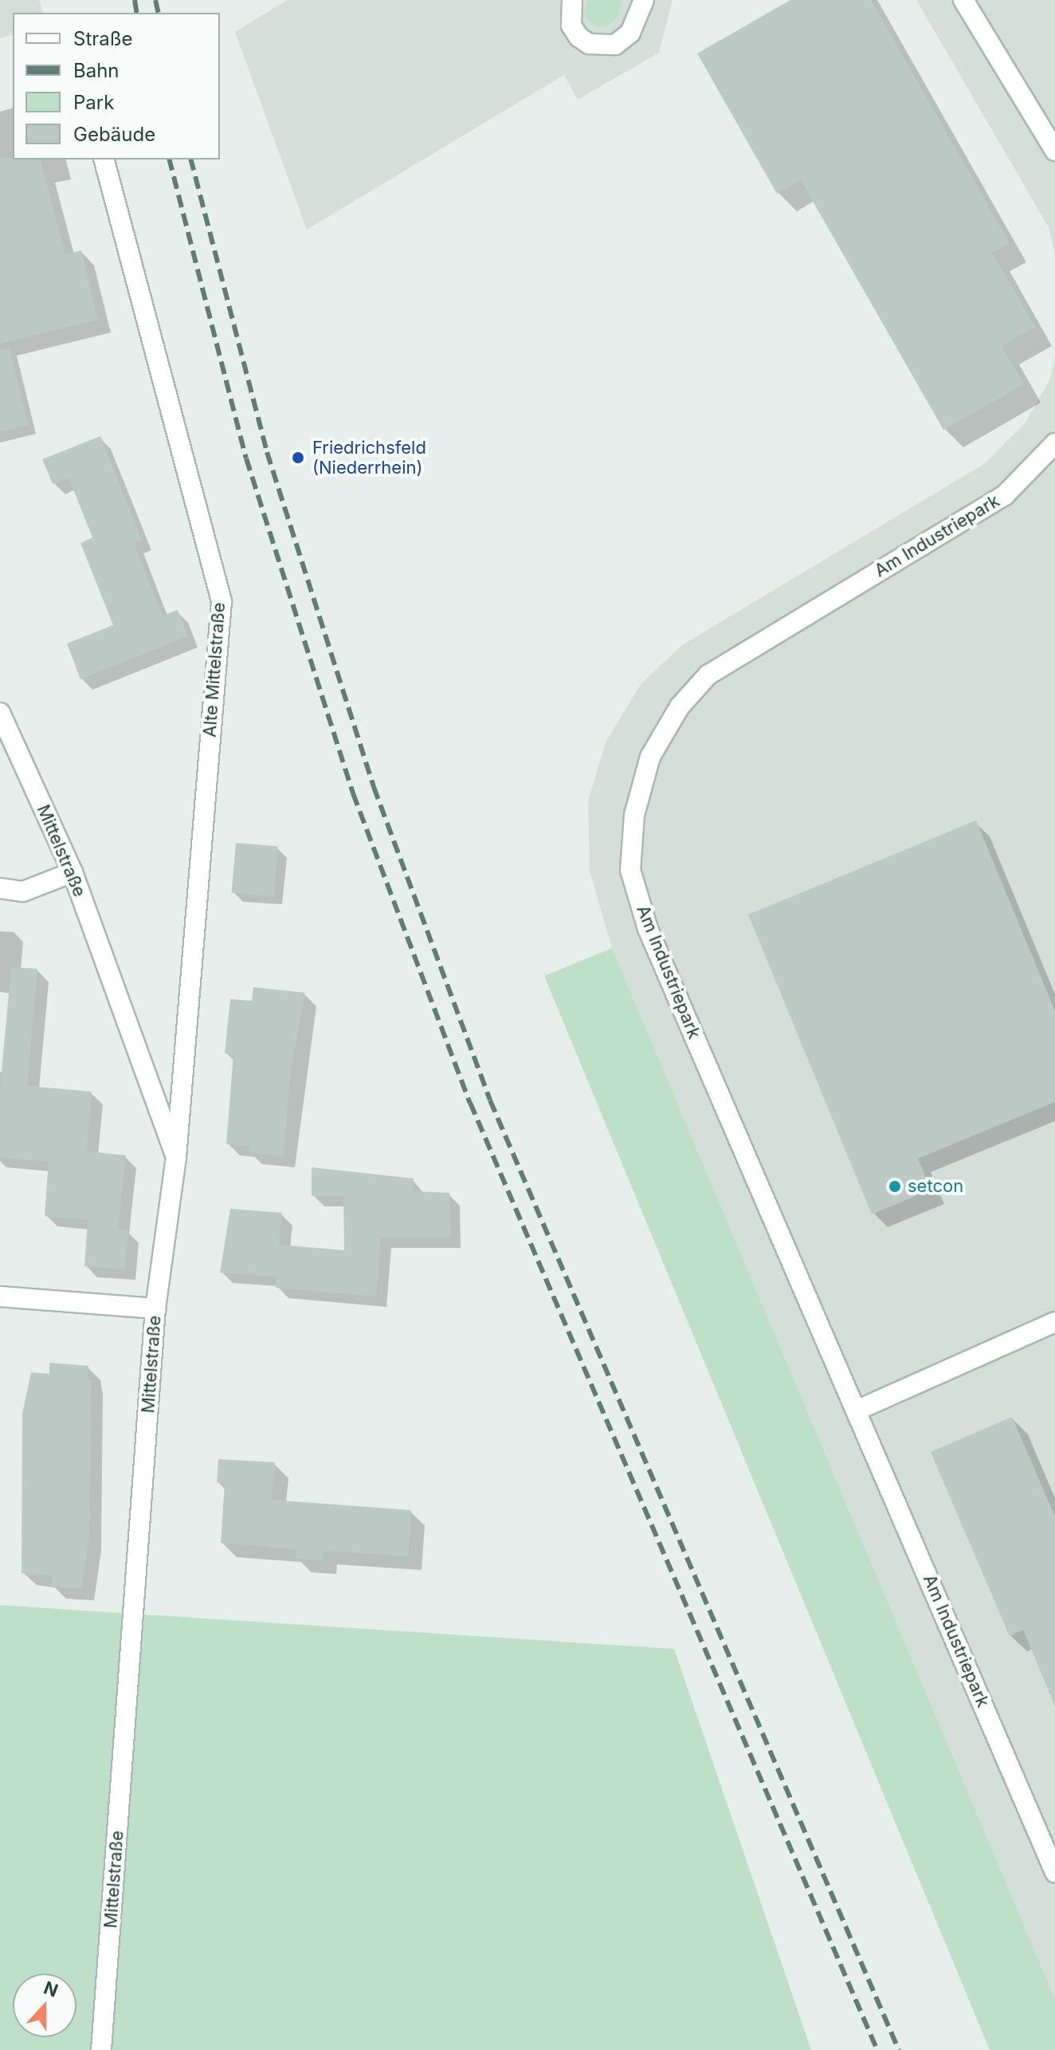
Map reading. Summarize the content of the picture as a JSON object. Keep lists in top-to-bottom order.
{
  "streets": {
    "street": ["Am Industriepark", "Alte Mittelstraße", "Mittelstraße"]
  },
  "crossings": [
    ["Alte Mittelstraße", "Mittelstraße"]
  ],
  "places": ["Friedrichsfeld (Niederrhein)", "setcon"],
  "legend": [
    "Straße",
    "Bahn",
    "Park",
    "Gebäude"
  ],
  "north": "top"
}
